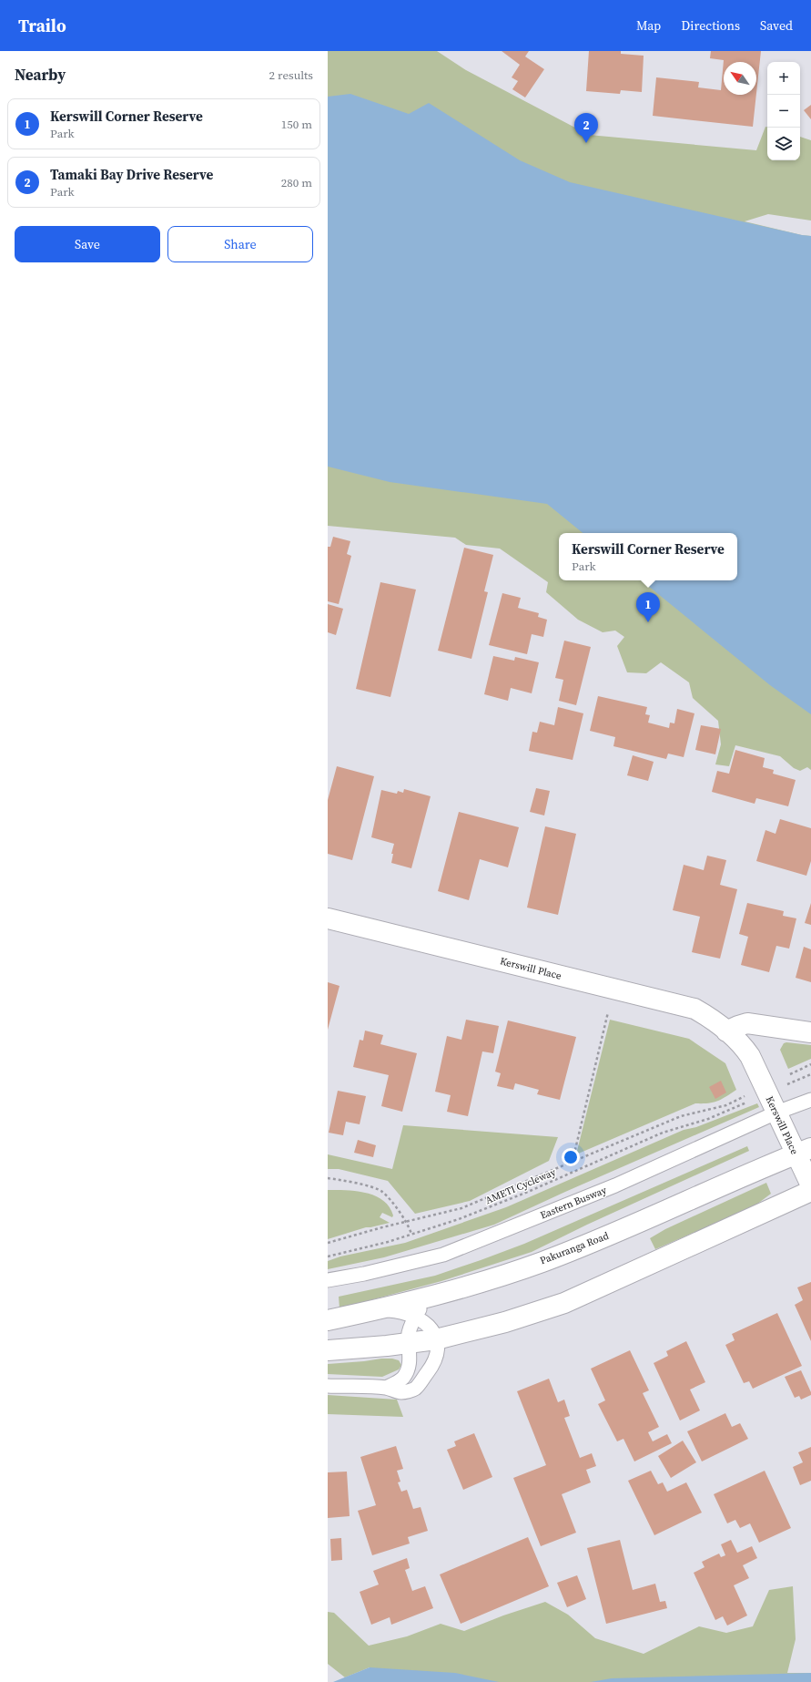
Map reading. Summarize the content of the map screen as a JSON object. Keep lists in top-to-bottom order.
{
  "streets": {
    "main road": ["Kerswill Place", "Pakuranga Road"],
    "lane": ["Eastern Busway"],
    "path": ["AMETI Cycleway"]
  },
  "crossings": [
    ["Kerswill Place", "Eastern Busway"],
    ["Kerswill Place", "Pakuranga Road"]
  ],
  "north": "top left",
  "page": {
    "header": "Trailo",
    "nav": ["Map", "Directions", "Saved"],
    "heading": ["Nearby", "2 results"],
    "map_buttons": ["+", "−"],
    "list": [
      {
        "mark": "1",
        "name": "Kerswill Corner Reserve",
        "note": "Park",
        "value": "150 m"
      },
      {
        "mark": "2",
        "name": "Tamaki Bay Drive Reserve",
        "note": "Park",
        "value": "280 m"
      }
    ],
    "pins": ["2", "1"],
    "buttons": ["Save", "Share"],
    "popup": ["Kerswill Corner Reserve", "Park"]
  }
}
